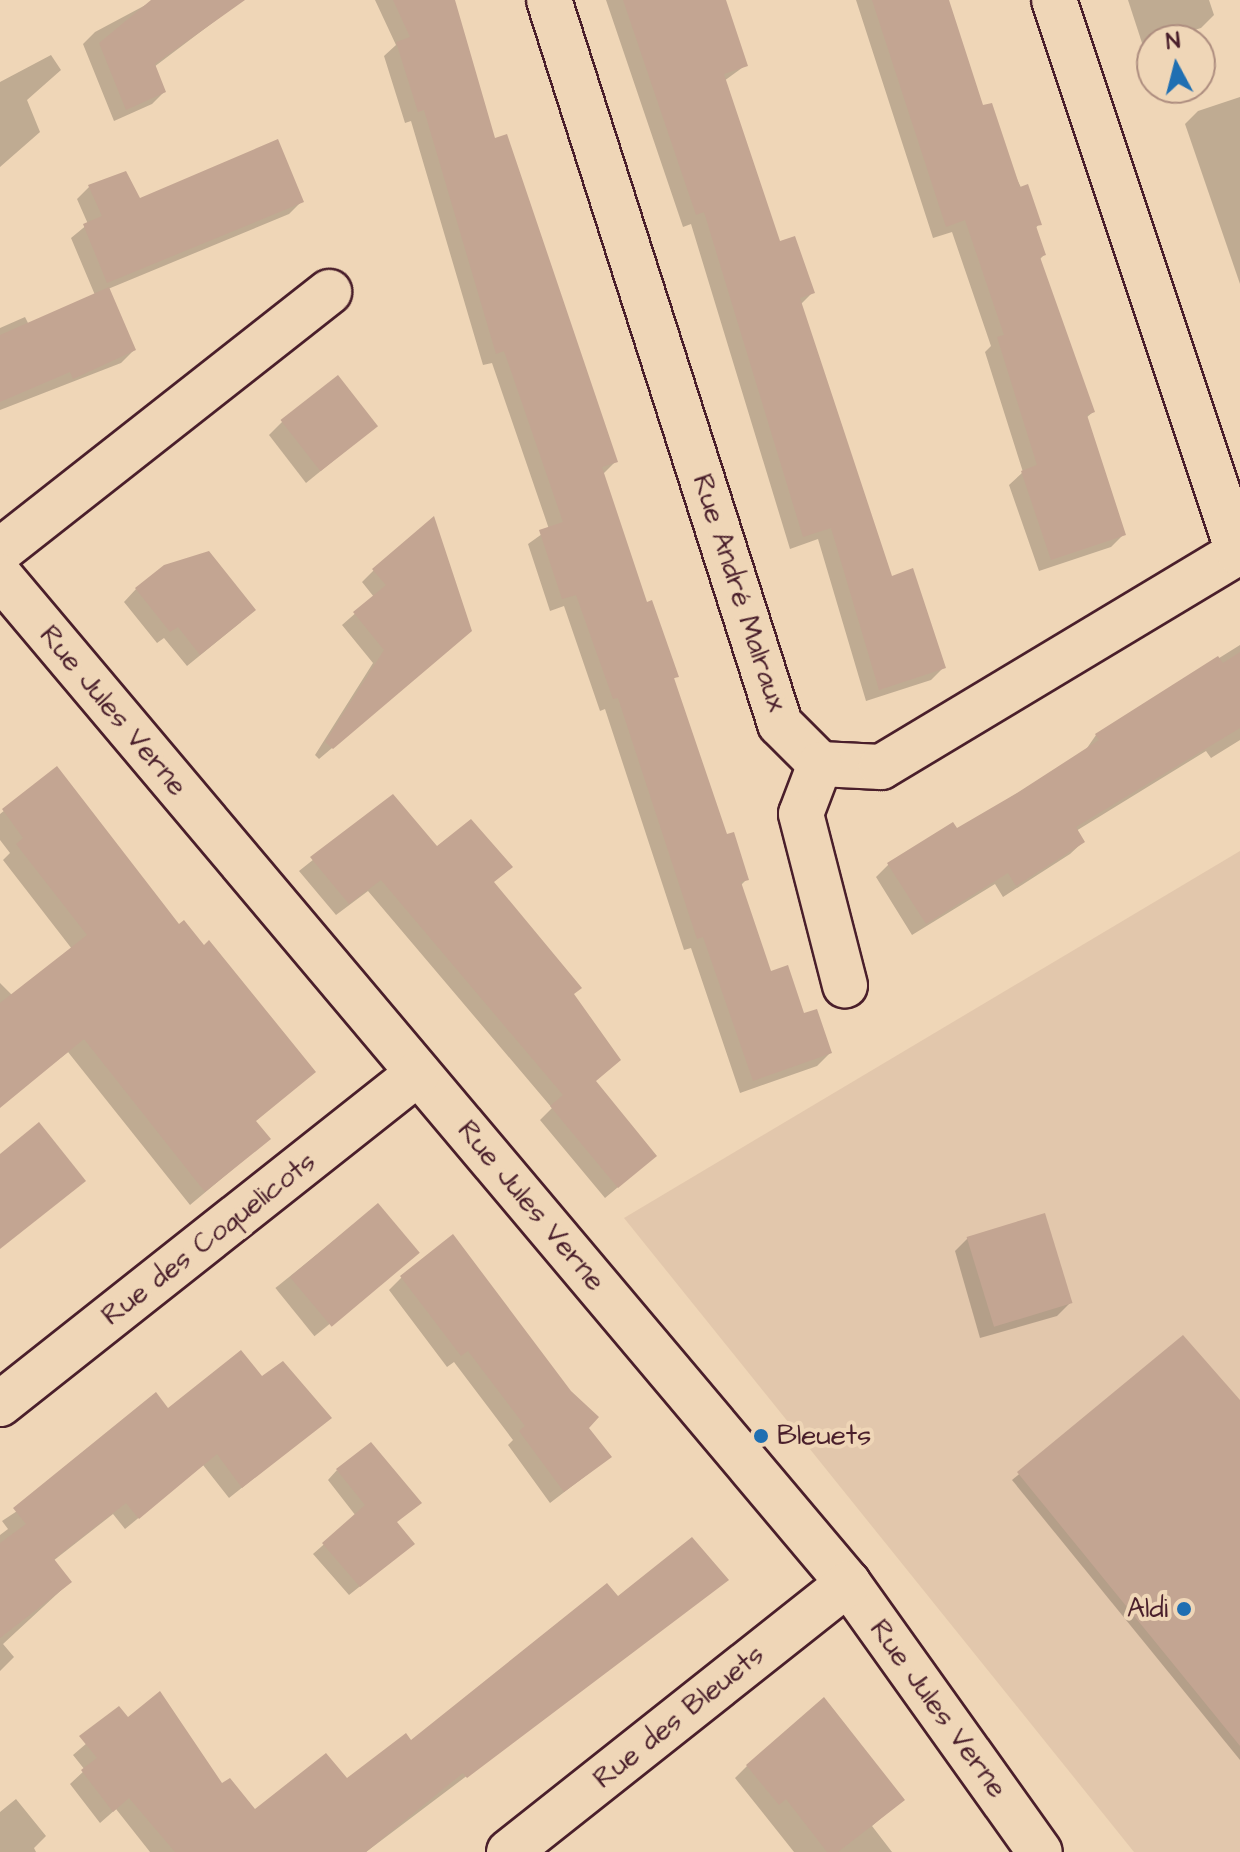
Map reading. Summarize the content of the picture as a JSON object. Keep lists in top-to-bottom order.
{
  "streets": {
    "street": [
      "Rue André Malraux",
      "Rue Jules Verne",
      "Rue des Coquelicots",
      "Rue des Bleuets"
    ]
  },
  "crossings": [
    ["Rue Jules Verne", "Rue des Coquelicots"],
    ["Rue Jules Verne", "Rue des Bleuets"]
  ],
  "places": ["Bleuets", "Aldi"],
  "north": "top"
}
